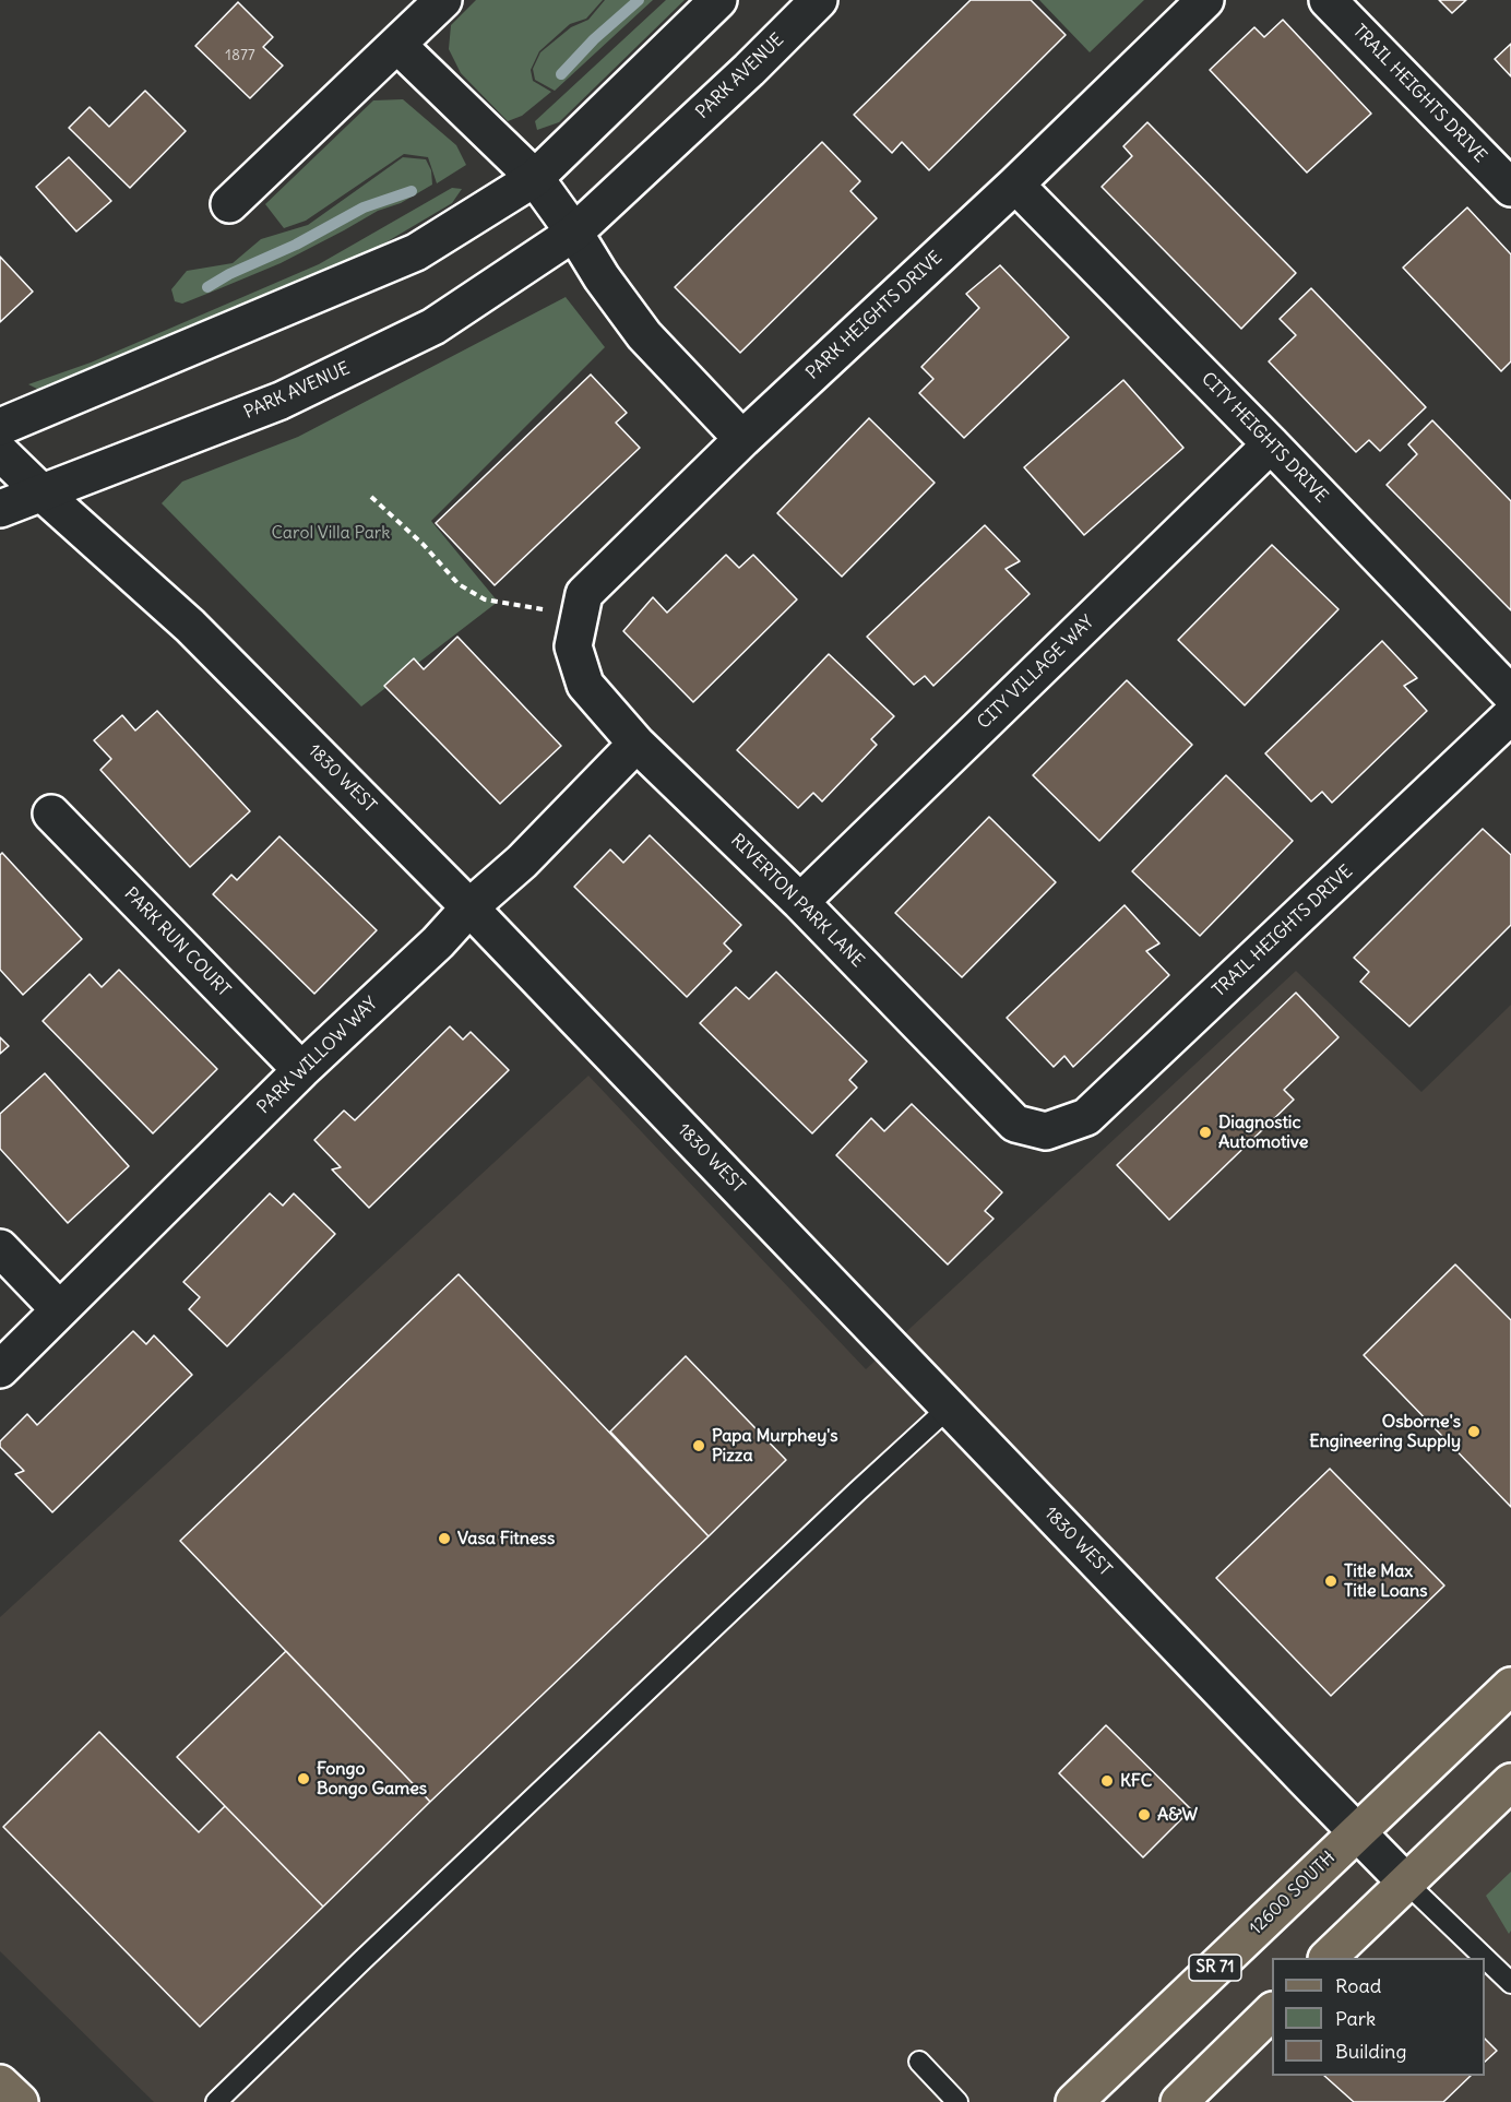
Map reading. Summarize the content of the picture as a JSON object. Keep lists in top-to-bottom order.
{
  "streets": {
    "main road": ["12600 SOUTH", "SR 71"],
    "street": [
      "PARK AVENUE",
      "TRAIL HEIGHTS DRIVE",
      "PARK HEIGHTS DRIVE",
      "CITY HEIGHTS DRIVE",
      "CITY VILLAGE WAY",
      "1830 WEST",
      "RIVERTON PARK LANE",
      "PARK RUN COURT",
      "PARK WILLOW WAY"
    ]
  },
  "crossings": [
    ["PARK AVENUE", "1830 WEST"],
    ["TRAIL HEIGHTS DRIVE", "RIVERTON PARK LANE"],
    ["PARK HEIGHTS DRIVE", "CITY HEIGHTS DRIVE"],
    ["PARK HEIGHTS DRIVE", "RIVERTON PARK LANE"],
    ["CITY HEIGHTS DRIVE", "CITY VILLAGE WAY"],
    ["CITY VILLAGE WAY", "RIVERTON PARK LANE"],
    ["1830 WEST", "PARK WILLOW WAY"],
    ["1830 WEST", "12600 SOUTH"],
    ["RIVERTON PARK LANE", "PARK WILLOW WAY"],
    ["PARK RUN COURT", "PARK WILLOW WAY"]
  ],
  "parks": ["Carol Villa Park"],
  "places": [
    "Diagnostic Automotive",
    "Osborne's Engineering Supply",
    "Papa Murphey's Pizza",
    "Vasa Fitness",
    "Title Max Title Loans",
    "Fongo Bongo Games",
    "KFC",
    "A&W"
  ],
  "house_numbers": ["1877"],
  "legend": ["Road", "Park", "Building"]
}
